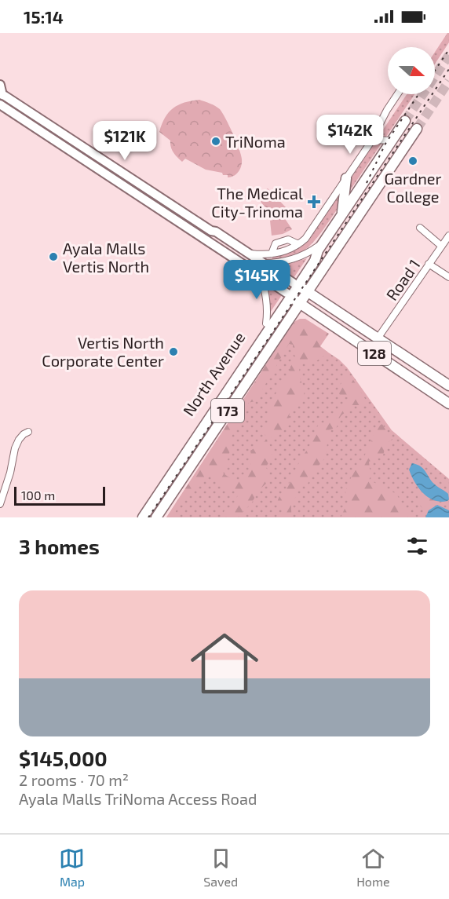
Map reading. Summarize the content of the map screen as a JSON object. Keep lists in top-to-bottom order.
{
  "streets": {
    "main road": ["128", "North Avenue", "173"],
    "street": ["Road 1"]
  },
  "crossings": [
    ["Road 1", "128"],
    ["128", "North Avenue"]
  ],
  "places": {
    "other": [
      "TriNoma",
      "Gardner College",
      "Ayala Malls Vertis North",
      "Vertis North Corporate Center"
    ],
    "health": ["The Medical City-Trinoma"]
  },
  "scale_bar": "100 m",
  "north": "right",
  "page": {
    "status": "15:14",
    "price": ["$142K", "$121K", "$145K"],
    "scale": "100 m",
    "heading": "3 homes",
    "list": [
      {
        "name": "$145,000",
        "note": "2 rooms · 70 m² · Ayala Malls TriNoma Access Road"
      }
    ],
    "tabs": ["Map", "Saved", "Home"]
  }
}
